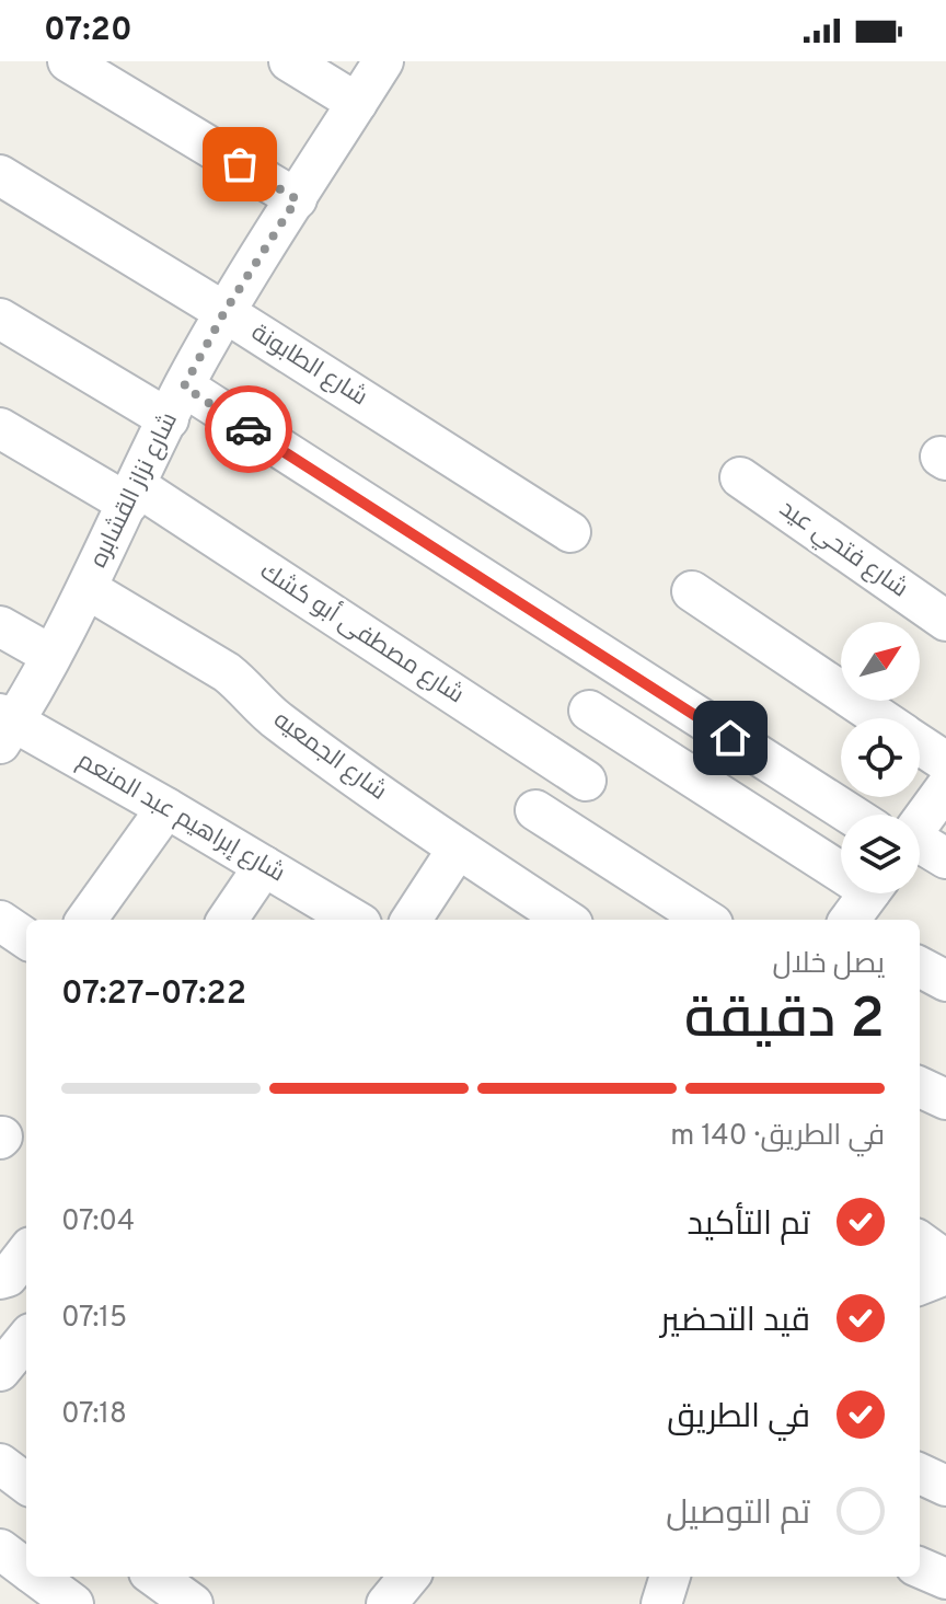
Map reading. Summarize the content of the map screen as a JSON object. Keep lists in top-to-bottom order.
{
  "streets": {
    "street": [
      "شارع الطابونة",
      "شارع نزاز القشابره",
      "شارع فتحي عيد",
      "شارع مصطفى أبو كشك",
      "شارع الجمعيه",
      "شارع إبراهيم عبد المنعم"
    ]
  },
  "crossings": [
    ["شارع الطابونة", "شارع نزاز القشابره"],
    ["شارع نزاز القشابره", "شارع مصطفى أبو كشك"],
    ["شارع نزاز القشابره", "شارع الجمعيه"],
    ["شارع نزاز القشابره", "شارع إبراهيم عبد المنعم"]
  ],
  "north": "top right",
  "page": {
    "status": "07:20",
    "heading": ["2 دقيقة", "يصل خلال", "07:22–07:27"],
    "bar": "في الطريق · 140 m",
    "list": [
      ["تم التأكيد", "07:04"],
      ["قيد التحضير", "07:15"],
      ["في الطريق", "07:18"],
      "تم التوصيل"
    ]
  }
}
